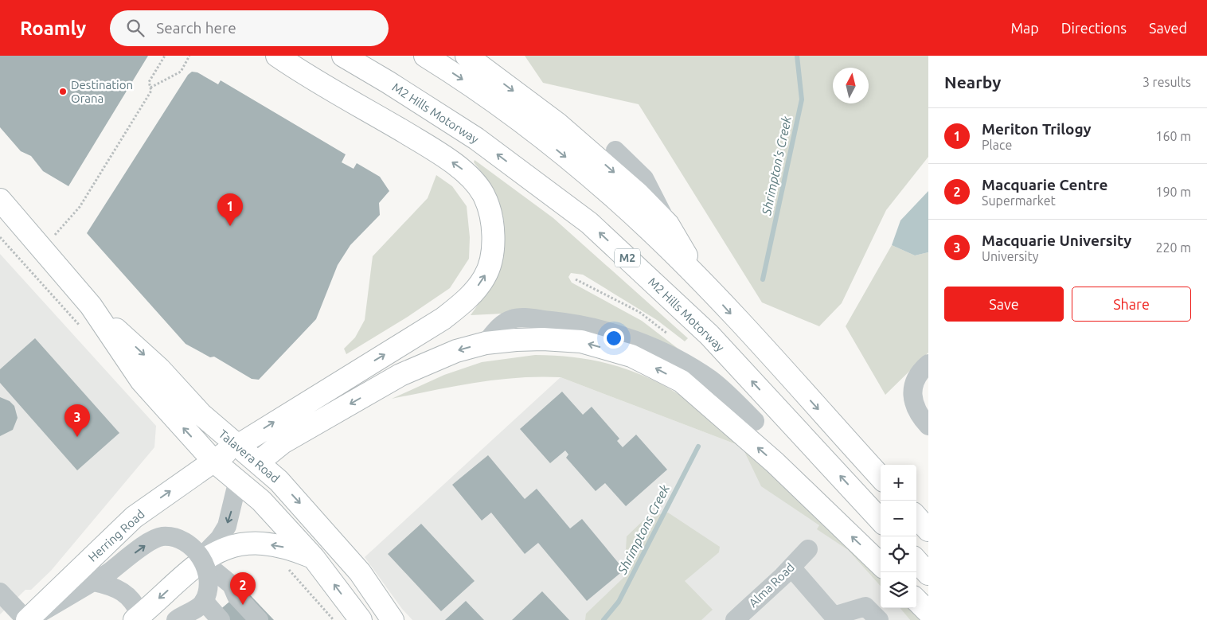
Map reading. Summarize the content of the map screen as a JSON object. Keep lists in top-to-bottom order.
{
  "streets": {
    "main road": [
      "M2 Hills Motorway",
      "M2",
      "Talavera Road",
      "Herring Road"
    ],
    "street": ["Alma Road"]
  },
  "crossings": [
    ["Talavera Road", "Herring Road"]
  ],
  "water": ["Shrimpton's Creek", "Shrimptons Creek"],
  "places": ["Destination Orana"],
  "north": "top",
  "page": {
    "header": "Roamly",
    "search": "Search here",
    "nav": ["Map", "Directions", "Saved"],
    "heading": ["Nearby", "3 results"],
    "list": [
      {
        "mark": "1",
        "name": "Meriton Trilogy",
        "note": "Place",
        "value": "160 m"
      },
      {
        "mark": "2",
        "name": "Macquarie Centre",
        "note": "Supermarket",
        "value": "190 m"
      },
      {
        "mark": "3",
        "name": "Macquarie University",
        "note": "University",
        "value": "220 m"
      }
    ],
    "pins": ["1", "3", "2"],
    "buttons": ["Save", "Share"],
    "map_buttons": ["+", "−"]
  }
}
